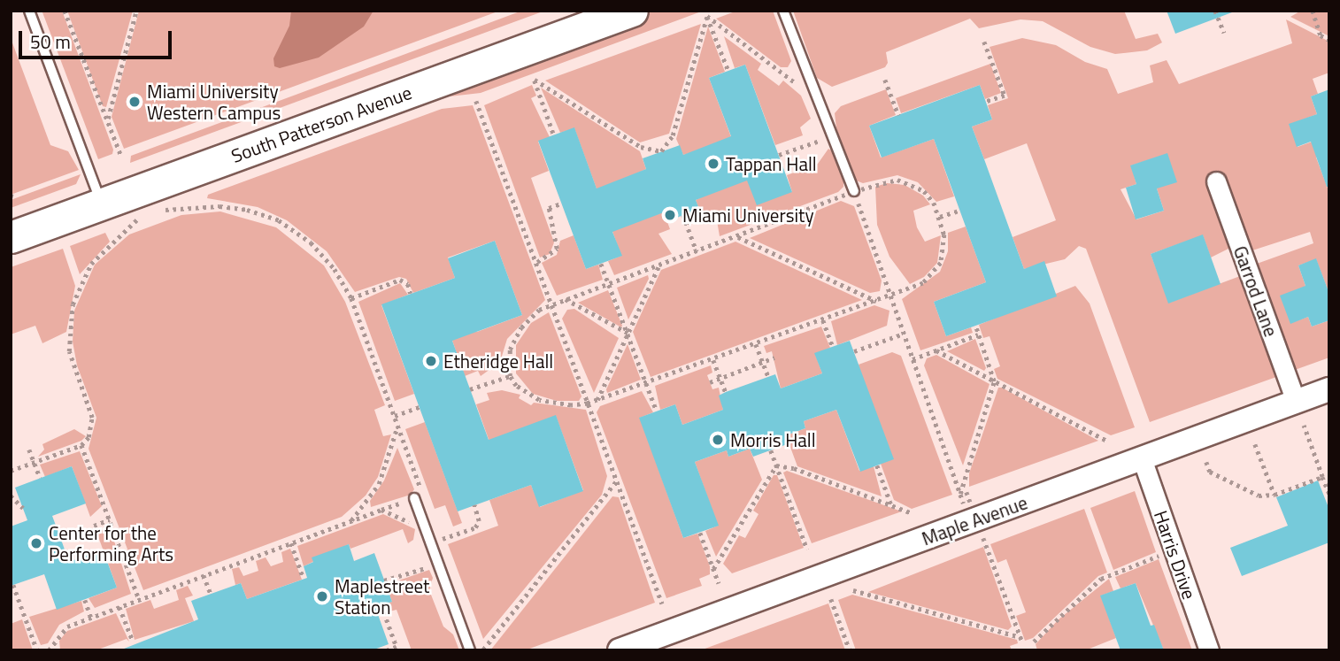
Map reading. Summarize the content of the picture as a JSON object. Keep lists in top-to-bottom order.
{
  "streets": {
    "highway": ["South Patterson Avenue"],
    "street": ["Garrod Lane", "Maple Avenue", "Harris Drive"]
  },
  "crossings": [
    ["Garrod Lane", "Maple Avenue"],
    ["Maple Avenue", "Harris Drive"]
  ],
  "places": [
    "Miami University Western Campus",
    "Tappan Hall",
    "Miami University",
    "Etheridge Hall",
    "Morris Hall",
    "Center for the Performing Arts",
    "Maplestreet Station"
  ],
  "scale_bar": "50 m"
}
